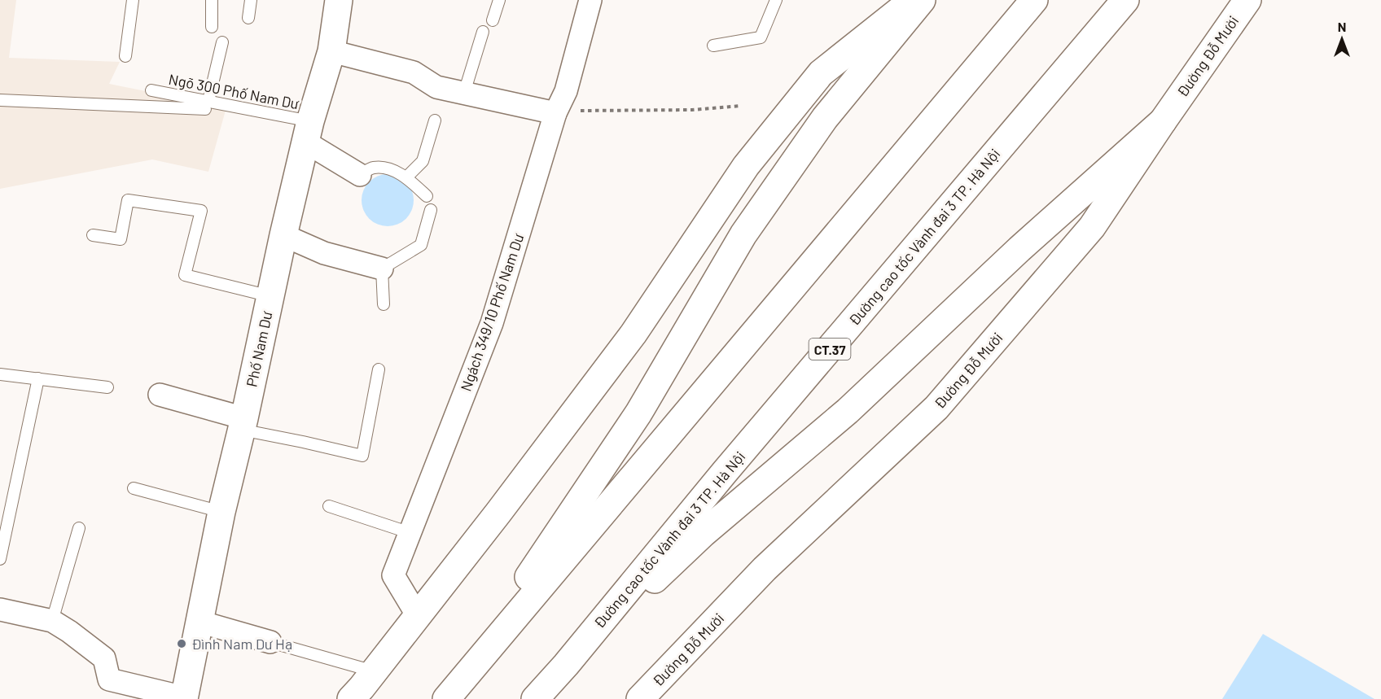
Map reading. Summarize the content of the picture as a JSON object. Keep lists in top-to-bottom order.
{
  "streets": {
    "main road": [
      "Đường Đỗ Mười",
      "Đường cao tốc Vành đai 3 TP. Hà Nội",
      "Phố Nam Dư",
      "CT.37"
    ],
    "street": ["Ngách 349/10 Phố Nam Dư"],
    "lane": ["Ngõ 300 Phố Nam Dư"]
  },
  "crossings": [
    ["Ngõ 300 Phố Nam Dư", "Phố Nam Dư"]
  ],
  "places": ["Đình Nam Dư Hạ"],
  "north": "top"
}
